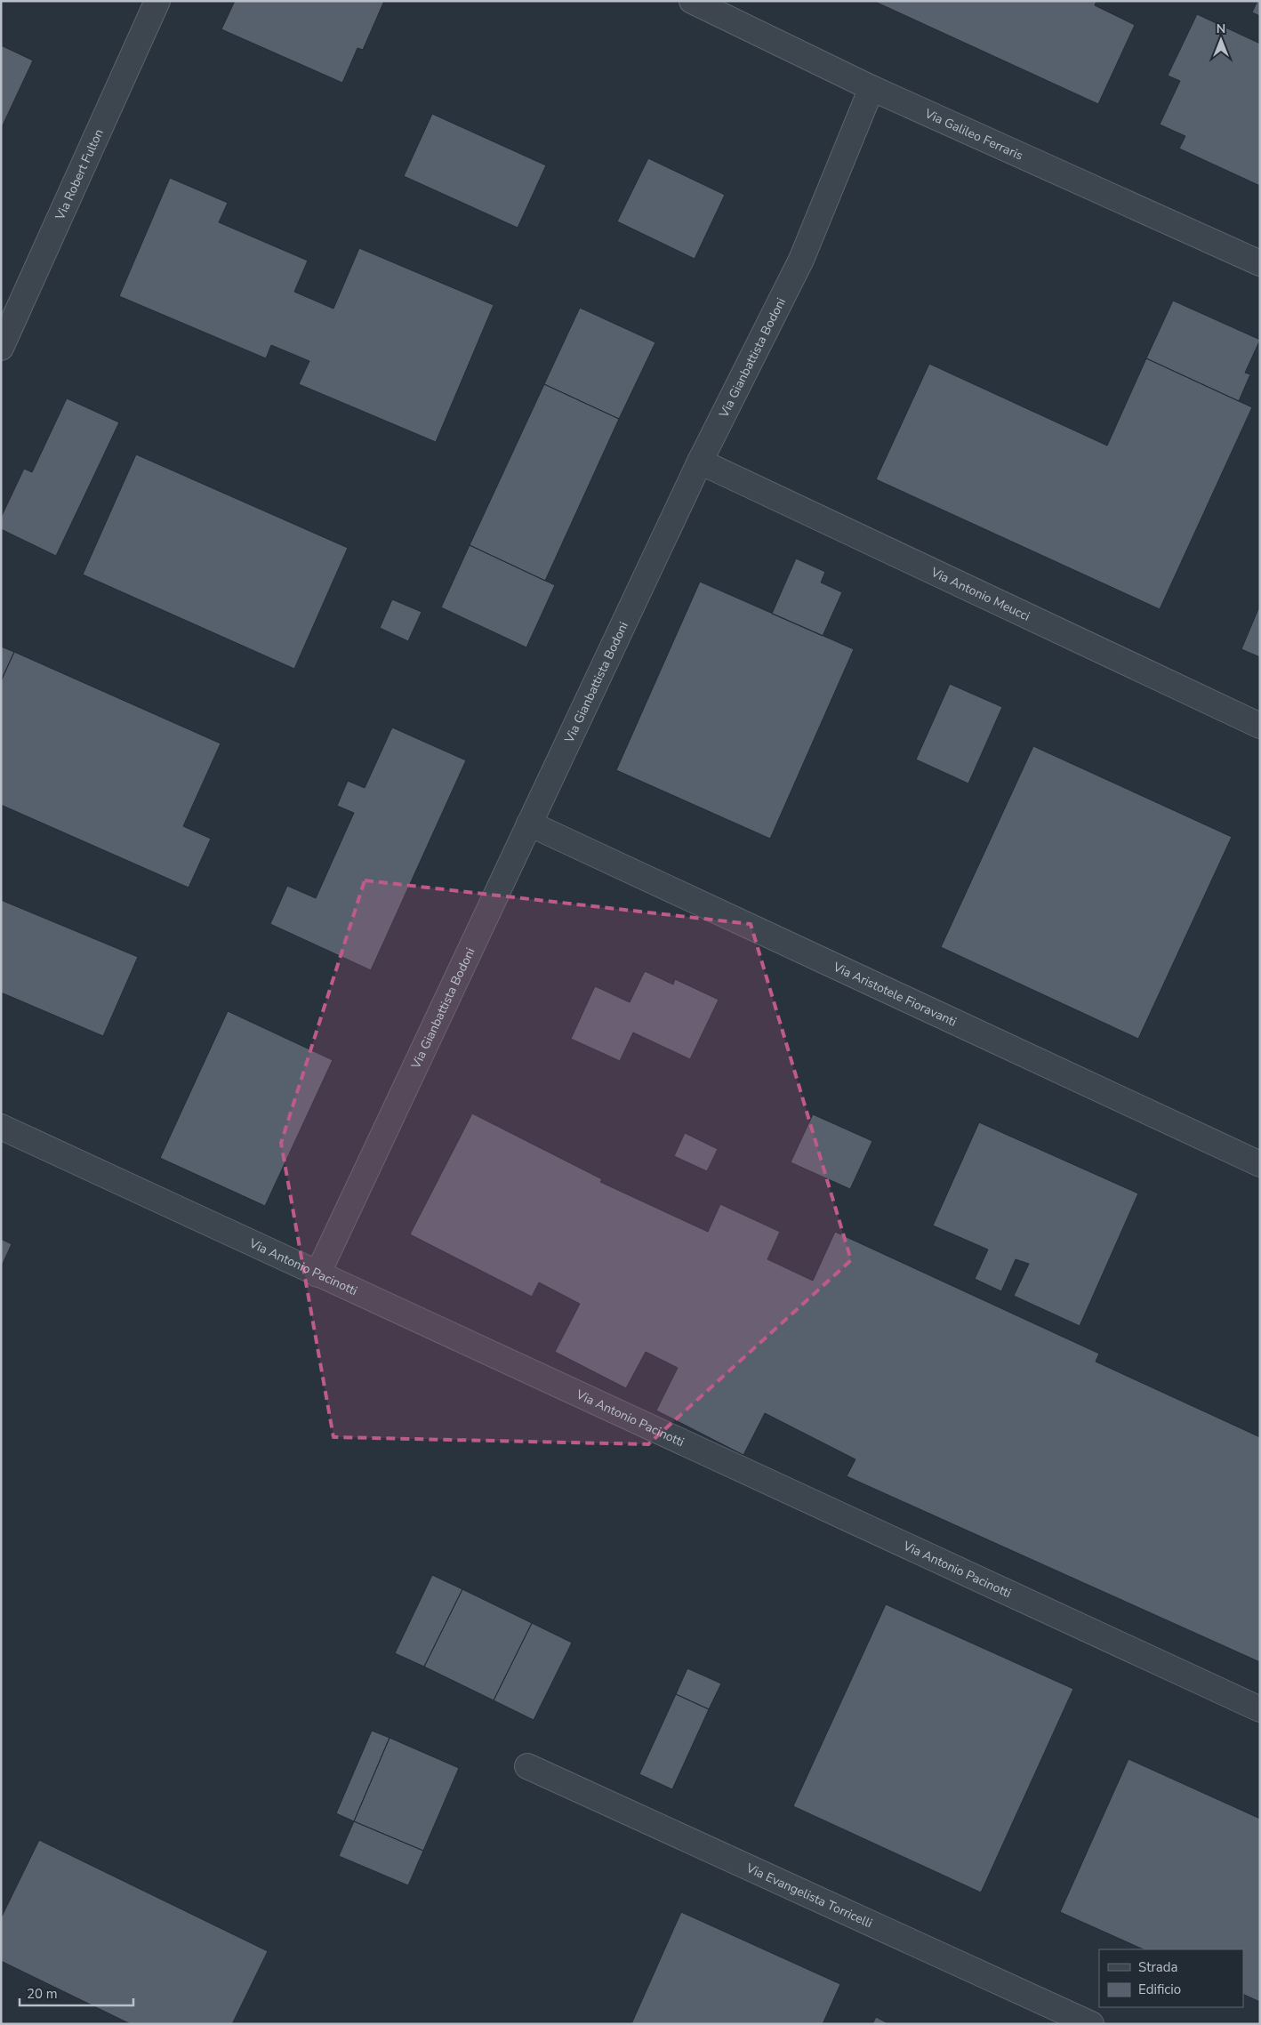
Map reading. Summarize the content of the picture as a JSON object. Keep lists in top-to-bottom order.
{
  "streets": {
    "street": [
      "Via Galileo Ferraris",
      "Via Robert Fulton",
      "Via Gianbattista Bodoni",
      "Via Antonio Meucci",
      "Via Aristotele Fioravanti",
      "Via Antonio Pacinotti",
      "Via Evangelista Torricelli"
    ]
  },
  "crossings": [
    ["Via Galileo Ferraris", "Via Gianbattista Bodoni"],
    ["Via Gianbattista Bodoni", "Via Antonio Meucci"],
    ["Via Gianbattista Bodoni", "Via Aristotele Fioravanti"],
    ["Via Gianbattista Bodoni", "Via Antonio Pacinotti"]
  ],
  "legend": ["Strada", "Edificio"],
  "scale_bar": "20 m",
  "north": "top"
}
